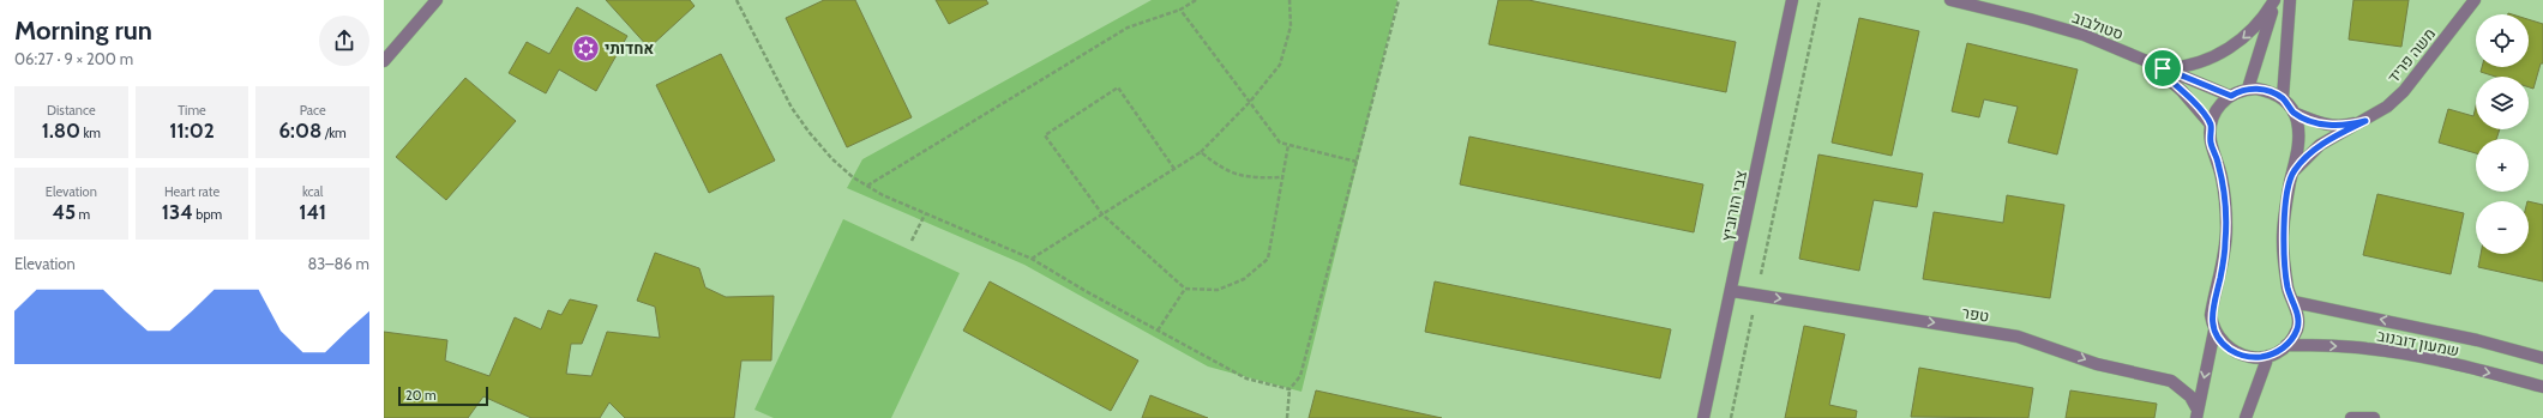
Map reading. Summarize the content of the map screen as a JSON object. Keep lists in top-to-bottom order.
{
  "streets": {
    "street": [
      "סטולבוב",
      "משה פריד",
      "צבי הורוביץ",
      "טפר",
      "שמעון דובנוב"
    ]
  },
  "crossings": [
    ["צבי הורוביץ", "טפר"]
  ],
  "one_way": ["טפר"],
  "places": {
    "synagogue": ["אחדותי"]
  },
  "scale_bar": "20 m",
  "page": {
    "heading": ["Morning run", "06:27 · 9 × 200 m"],
    "map_buttons": ["+", "−"],
    "stats": [
      ["Distance", "1.80 km"],
      ["Time", "11:02"],
      ["Pace", "6:08 /km"],
      ["Elevation", "45 m"],
      ["Heart rate", "134 bpm"],
      ["kcal", "141"]
    ],
    "chart": ["Elevation", "83–86 m"],
    "scale": "20 m"
  }
}
